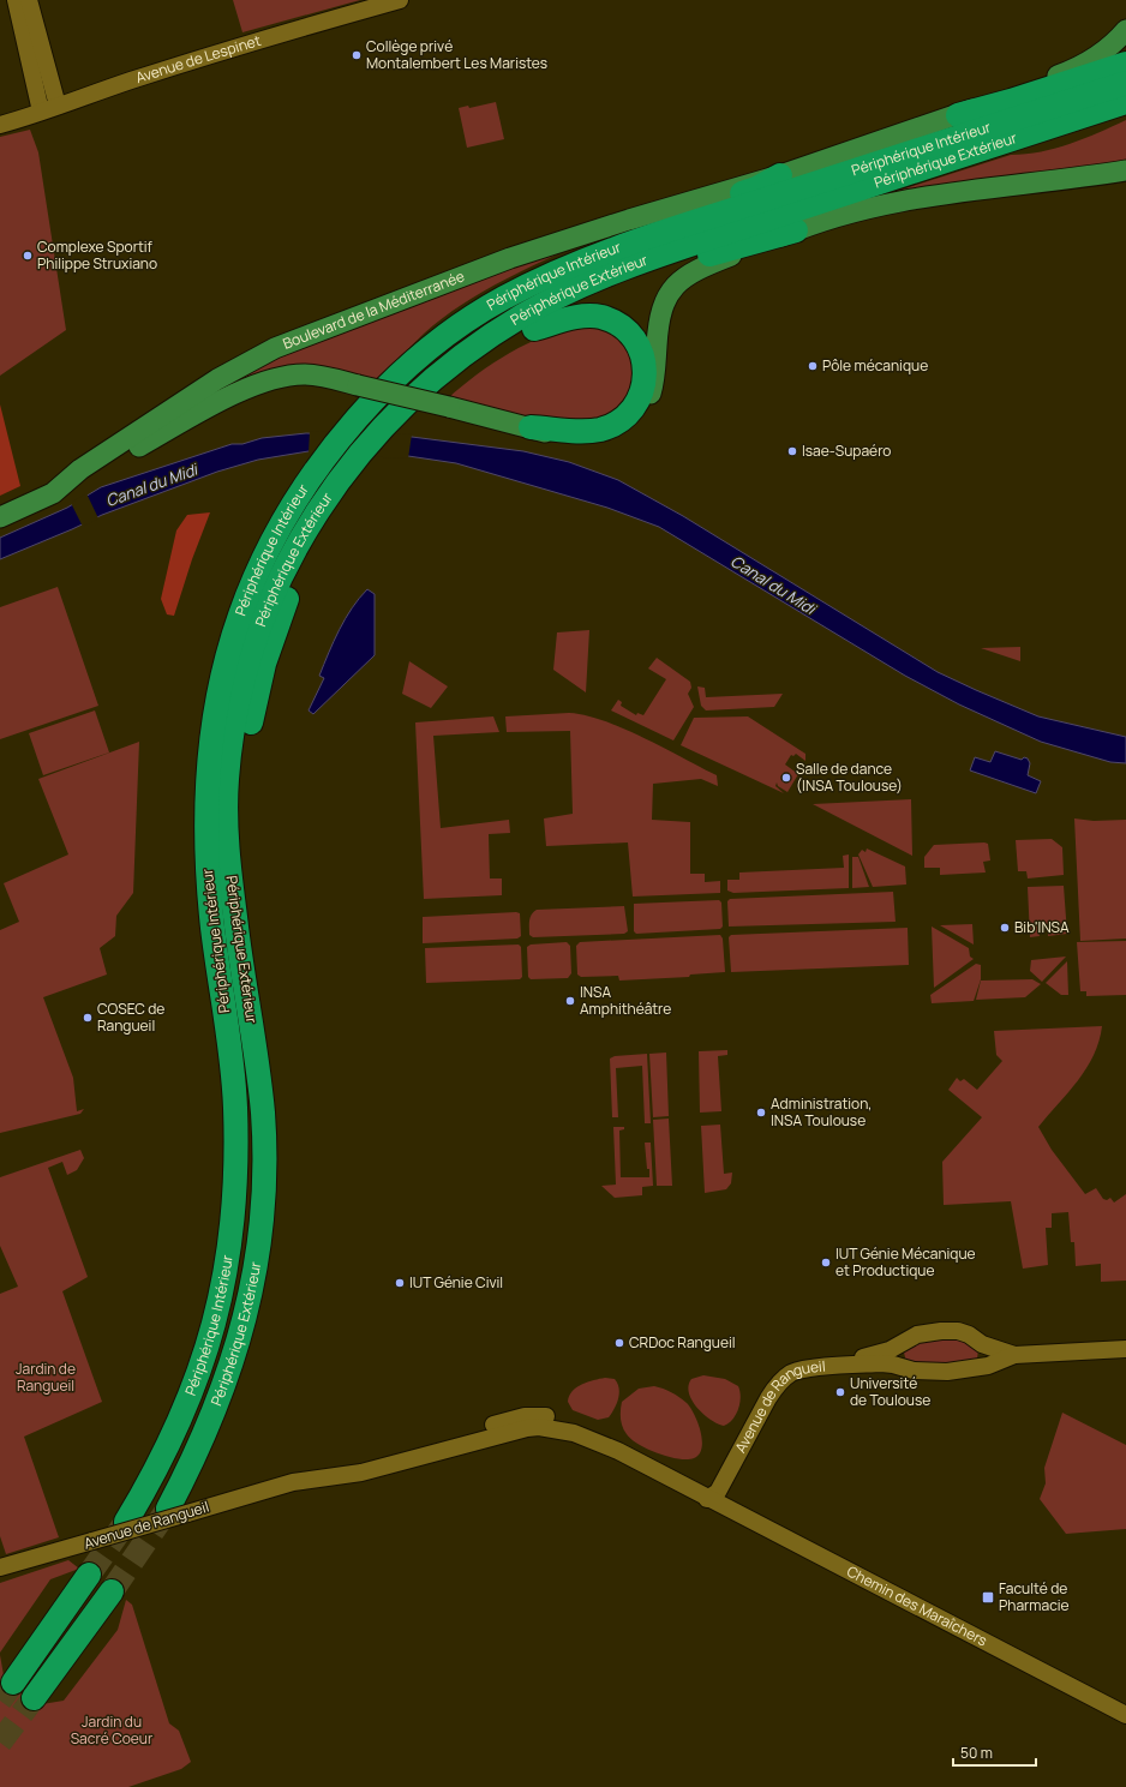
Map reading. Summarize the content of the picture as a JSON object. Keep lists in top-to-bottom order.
{
  "streets": {
    "highway": ["Périphérique Intérieur", "Périphérique Extérieur"],
    "main road": ["Boulevard de la Méditerranée"],
    "street": ["Avenue de Lespinet", "Avenue de Rangueil", "Chemin des Maraîchers"]
  },
  "crossings": [
    ["Périphérique Extérieur", "Avenue de Rangueil"],
    ["Avenue de Rangueil", "Chemin des Maraîchers"]
  ],
  "water": ["Canal du Midi"],
  "parks": ["Jardin de Rangueil", "Jardin du Sacré Coeur"],
  "places": {
    "other": [
      "Collège privé Montalembert Les Maristes",
      "Complexe Sportif Philippe Struxiano",
      "Pôle mécanique",
      "Isae-Supaéro",
      "Salle de dance (INSA Toulouse)",
      "Bib'INSA",
      "INSA Amphithéâtre",
      "COSEC de Rangueil",
      "Administration, INSA Toulouse",
      "IUT Génie Mécanique et Productique",
      "IUT Génie Civil",
      "CRDoc Rangueil",
      "Université de Toulouse"
    ],
    "transit": ["Faculté de Pharmacie"]
  },
  "scale_bar": "50 m"
}
